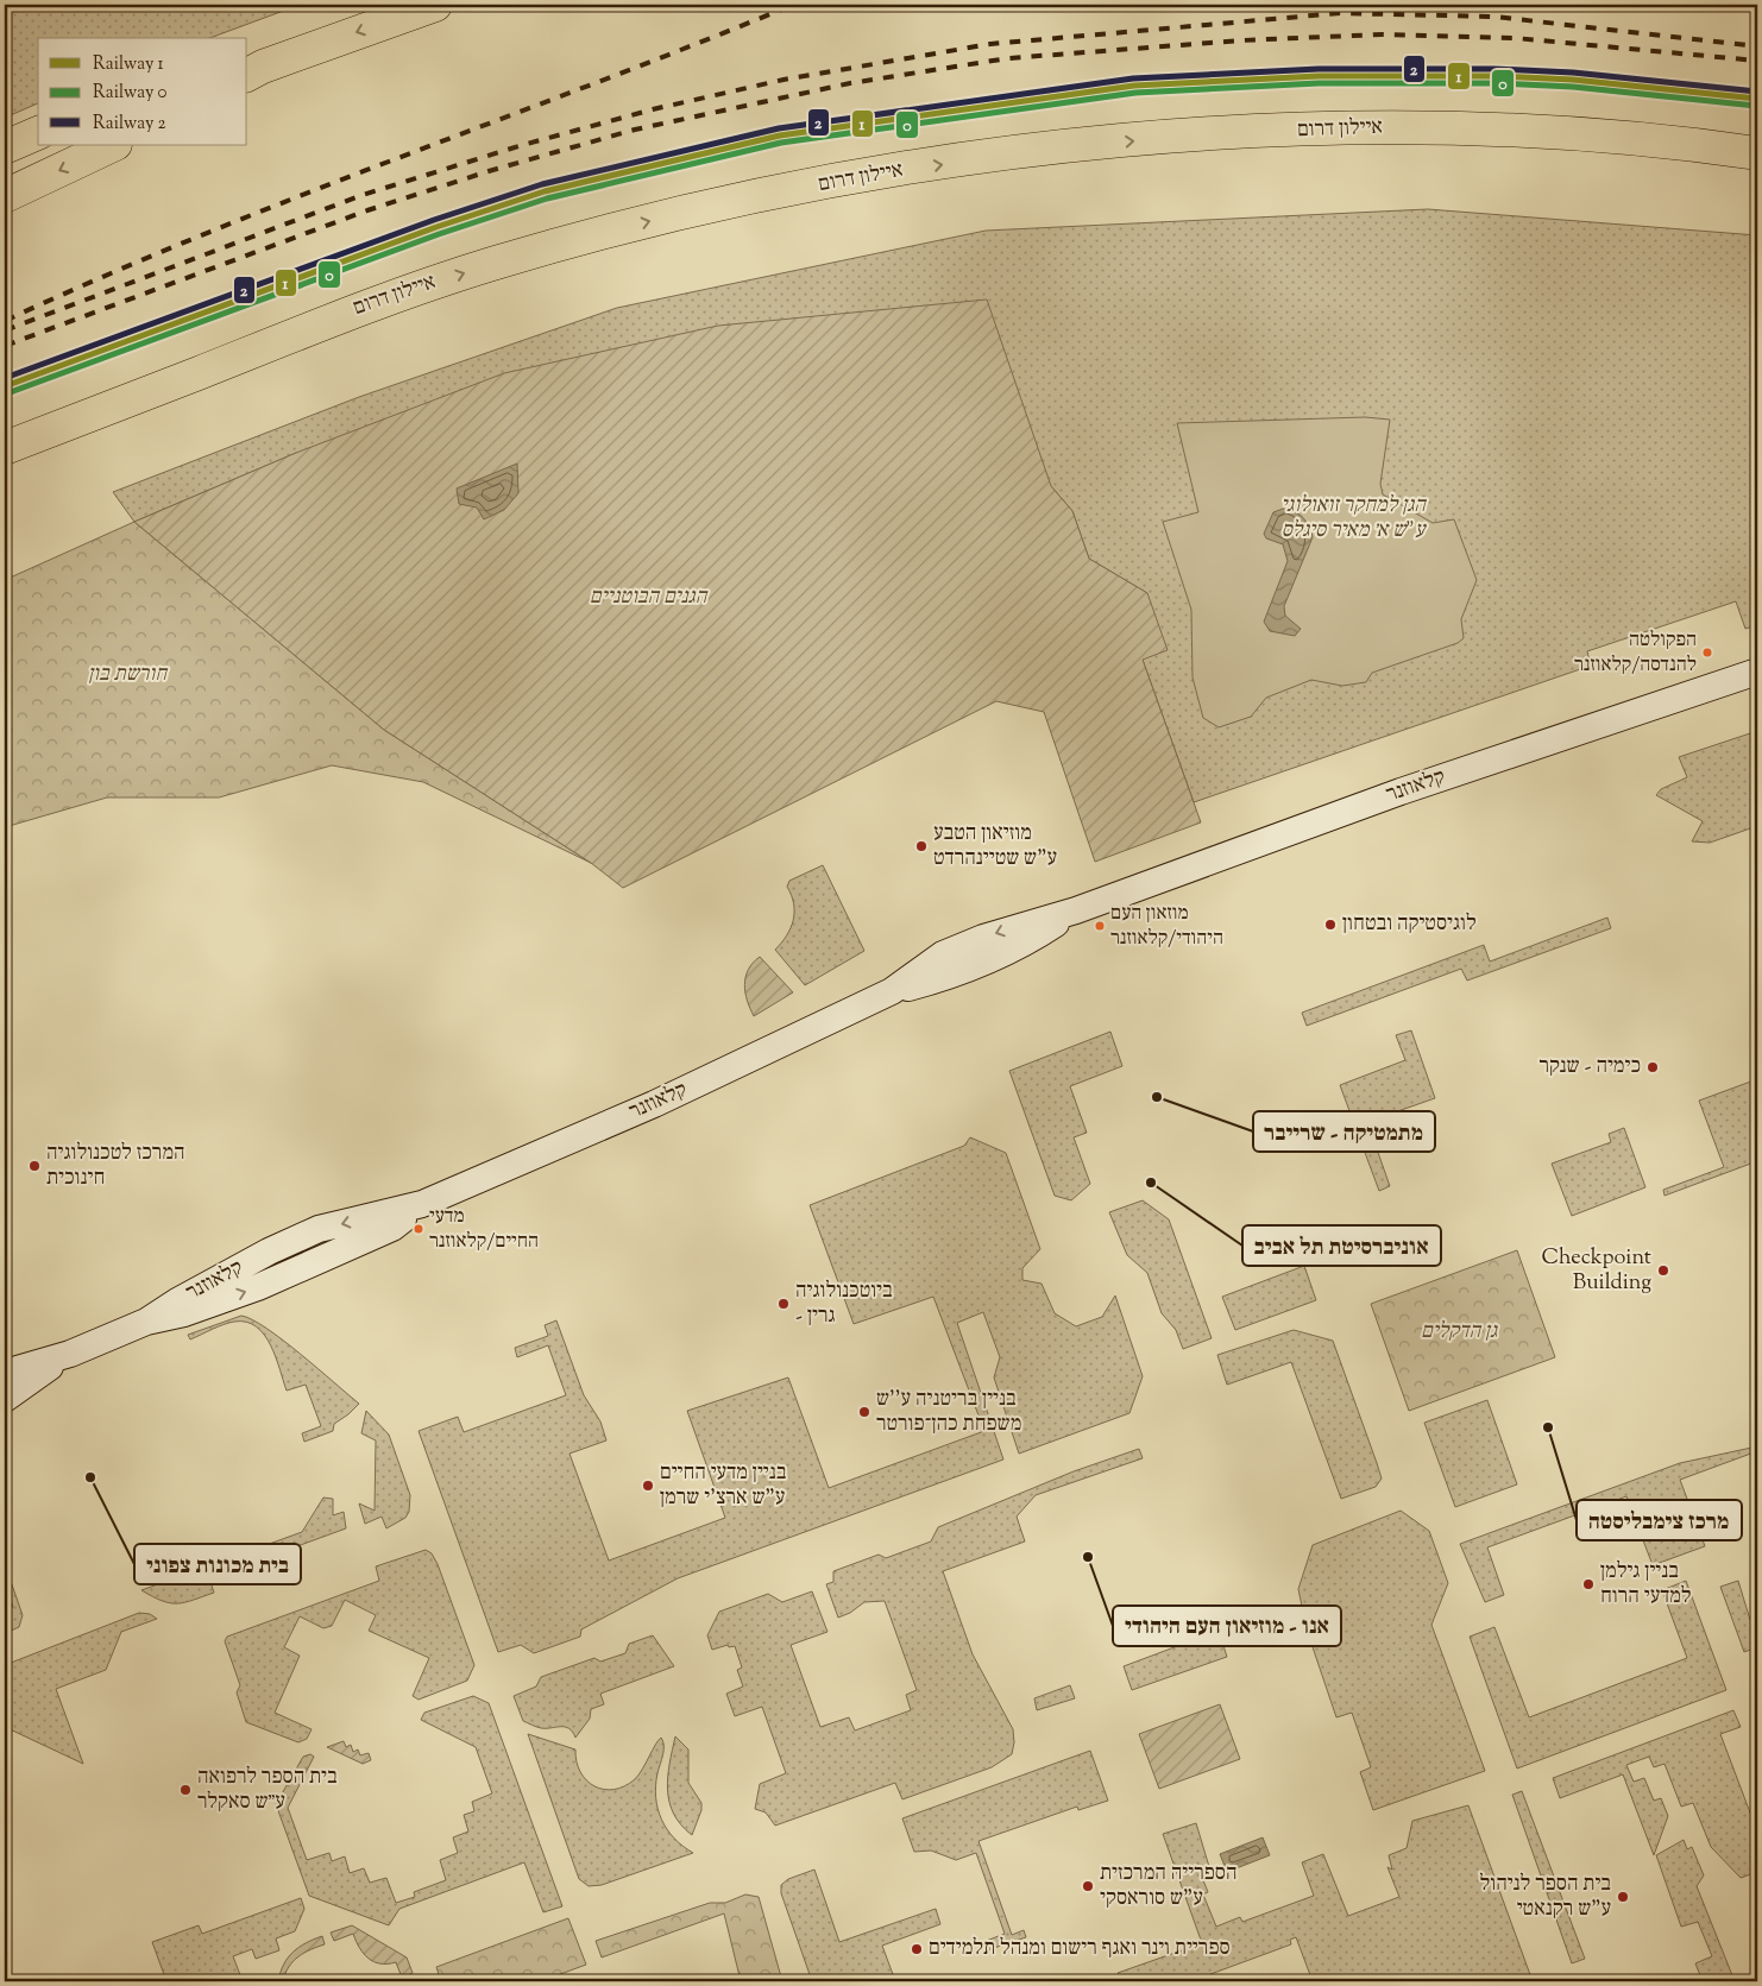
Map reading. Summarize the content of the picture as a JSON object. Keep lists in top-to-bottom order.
{
  "streets": {
    "highway": ["איילון דרום"],
    "street": ["קלאוזנר"]
  },
  "one_way": ["איילון דרום"],
  "parks": [
    "הגן למחקר זואולוגי ע\"ש א׳ מאיר סיגלס",
    "הגנים הבוטניים",
    "חורשת בון",
    "גן הדקלים"
  ],
  "places": [
    "הפקולטה להנדסה/קלאוזנר",
    "מוזיאון הטבע ע\"ש שטיינהרדט",
    "לוגיסטיקה ובטחון",
    "מוזאון העם היהודי/קלאוזנר",
    "כימיה - שנקר",
    "מתמטיקה - שרייבר",
    "המרכז לטכנולוגיה חינוכית",
    "אוניברסיטת תל אביב",
    "מדעי החיים/קלאוזנר",
    "Checkpoint Building",
    "ביוטכנולוגיה - גרין",
    "בניין בריטניה ע''ש משפחת כהן־פורטר",
    "מרכז צימבליסטה",
    "בית מכונות צפוני",
    "בניין מדעי החיים ע\"ש ארצ'י שרמן",
    "אנו - מוזיאון העם היהודי",
    "בניין גילמן למדעי הרוח",
    "בית הספר לרפואה ע״ש סאקלר",
    "הספרייה המרכזית ע\"ש סוראסקי",
    "בית הספר לניהול ע\"ש רקנאטי",
    "ספריית וינר ואגף רישום ומנהל תלמידים"
  ],
  "lines": ["rail line 2", "rail line 1", "rail line 0"],
  "legend": ["Railway 1", "Railway 0", "Railway 2"]
}
